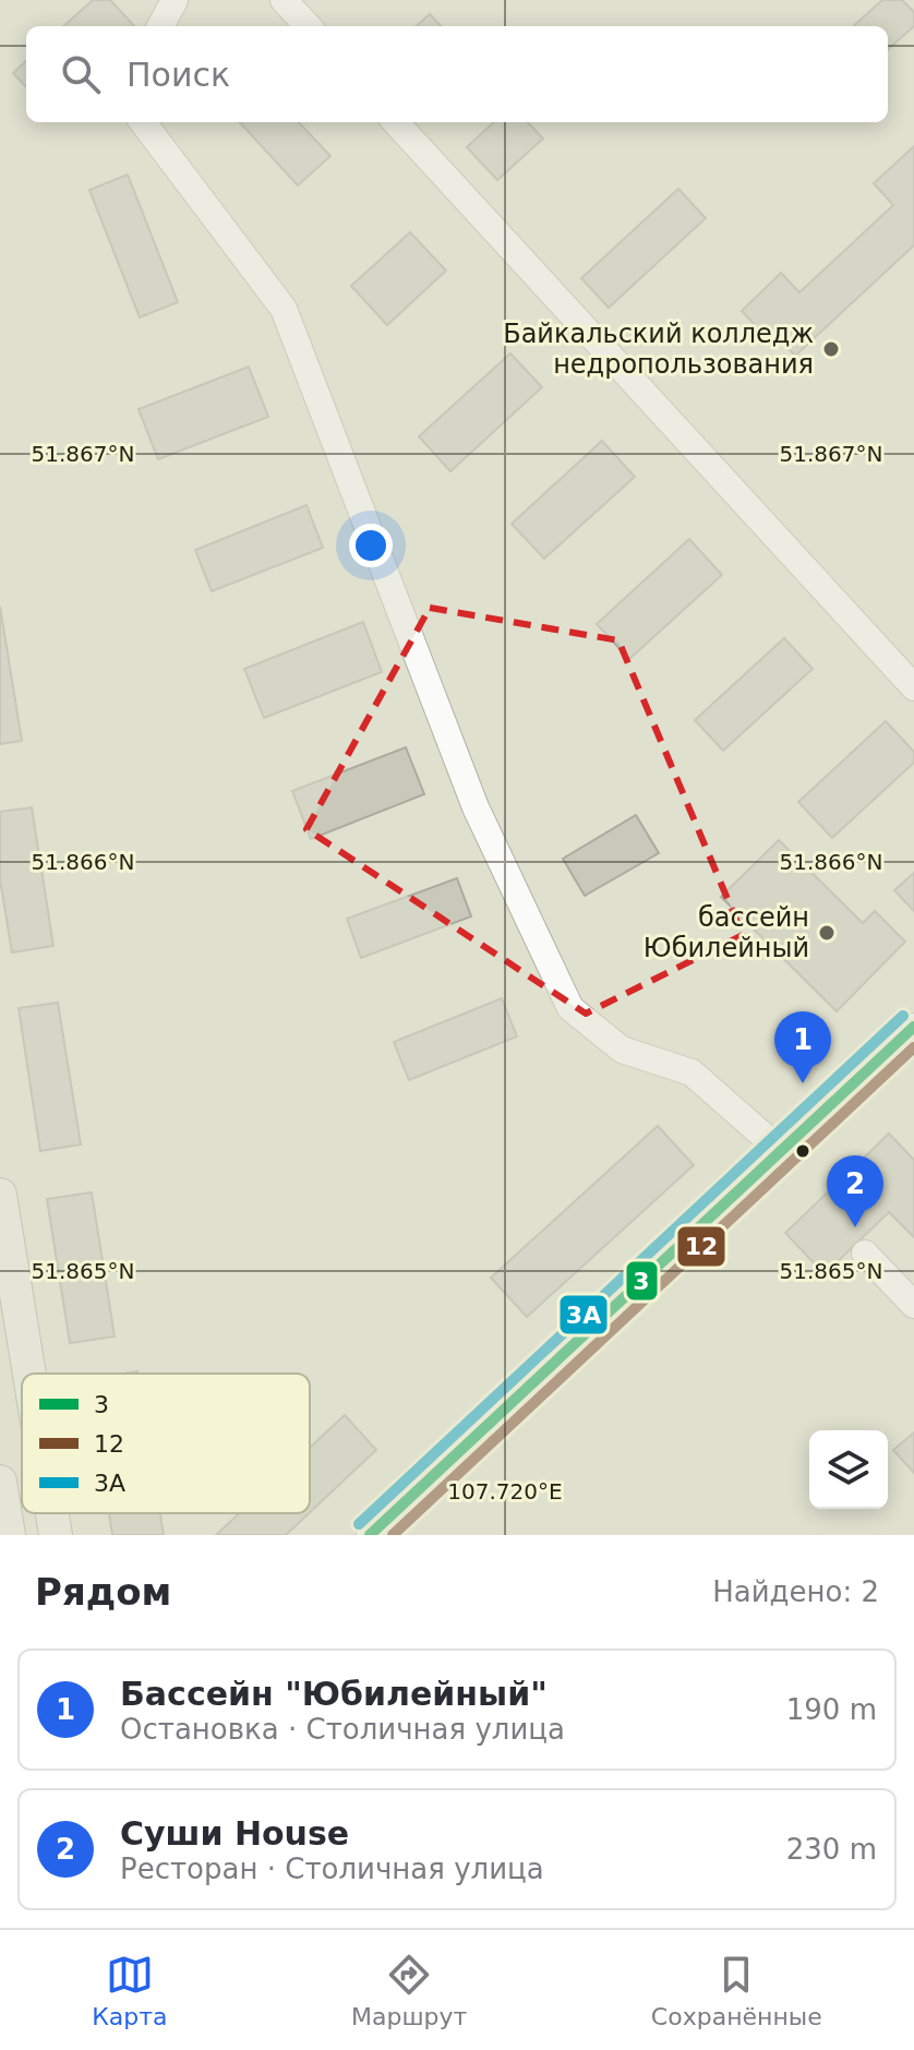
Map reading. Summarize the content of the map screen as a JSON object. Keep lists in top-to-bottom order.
{
  "places": ["Байкальский колледж недропользования", "бассейн Юбилейный"],
  "lines": ["transit line 3А", "transit line 3", "transit line 12"],
  "legend": ["3", "12", "3А"],
  "page": {
    "search": "Поиск",
    "pins": ["1", "2"],
    "heading": ["Рядом", "Найдено: 2"],
    "list": [
      {
        "mark": "1",
        "name": "Бассейн \"Юбилейный\"",
        "note": "Остановка · Столичная улица",
        "value": "190 m"
      },
      {
        "mark": "2",
        "name": "Суши House",
        "note": "Ресторан · Столичная улица",
        "value": "230 m"
      }
    ],
    "nav": ["Карта", "Маршрут", "Сохранённые"]
  },
  "coordinates": [
    "51.867°N",
    "51.866°N",
    "51.865°N",
    "107.720°E"
  ]
}
